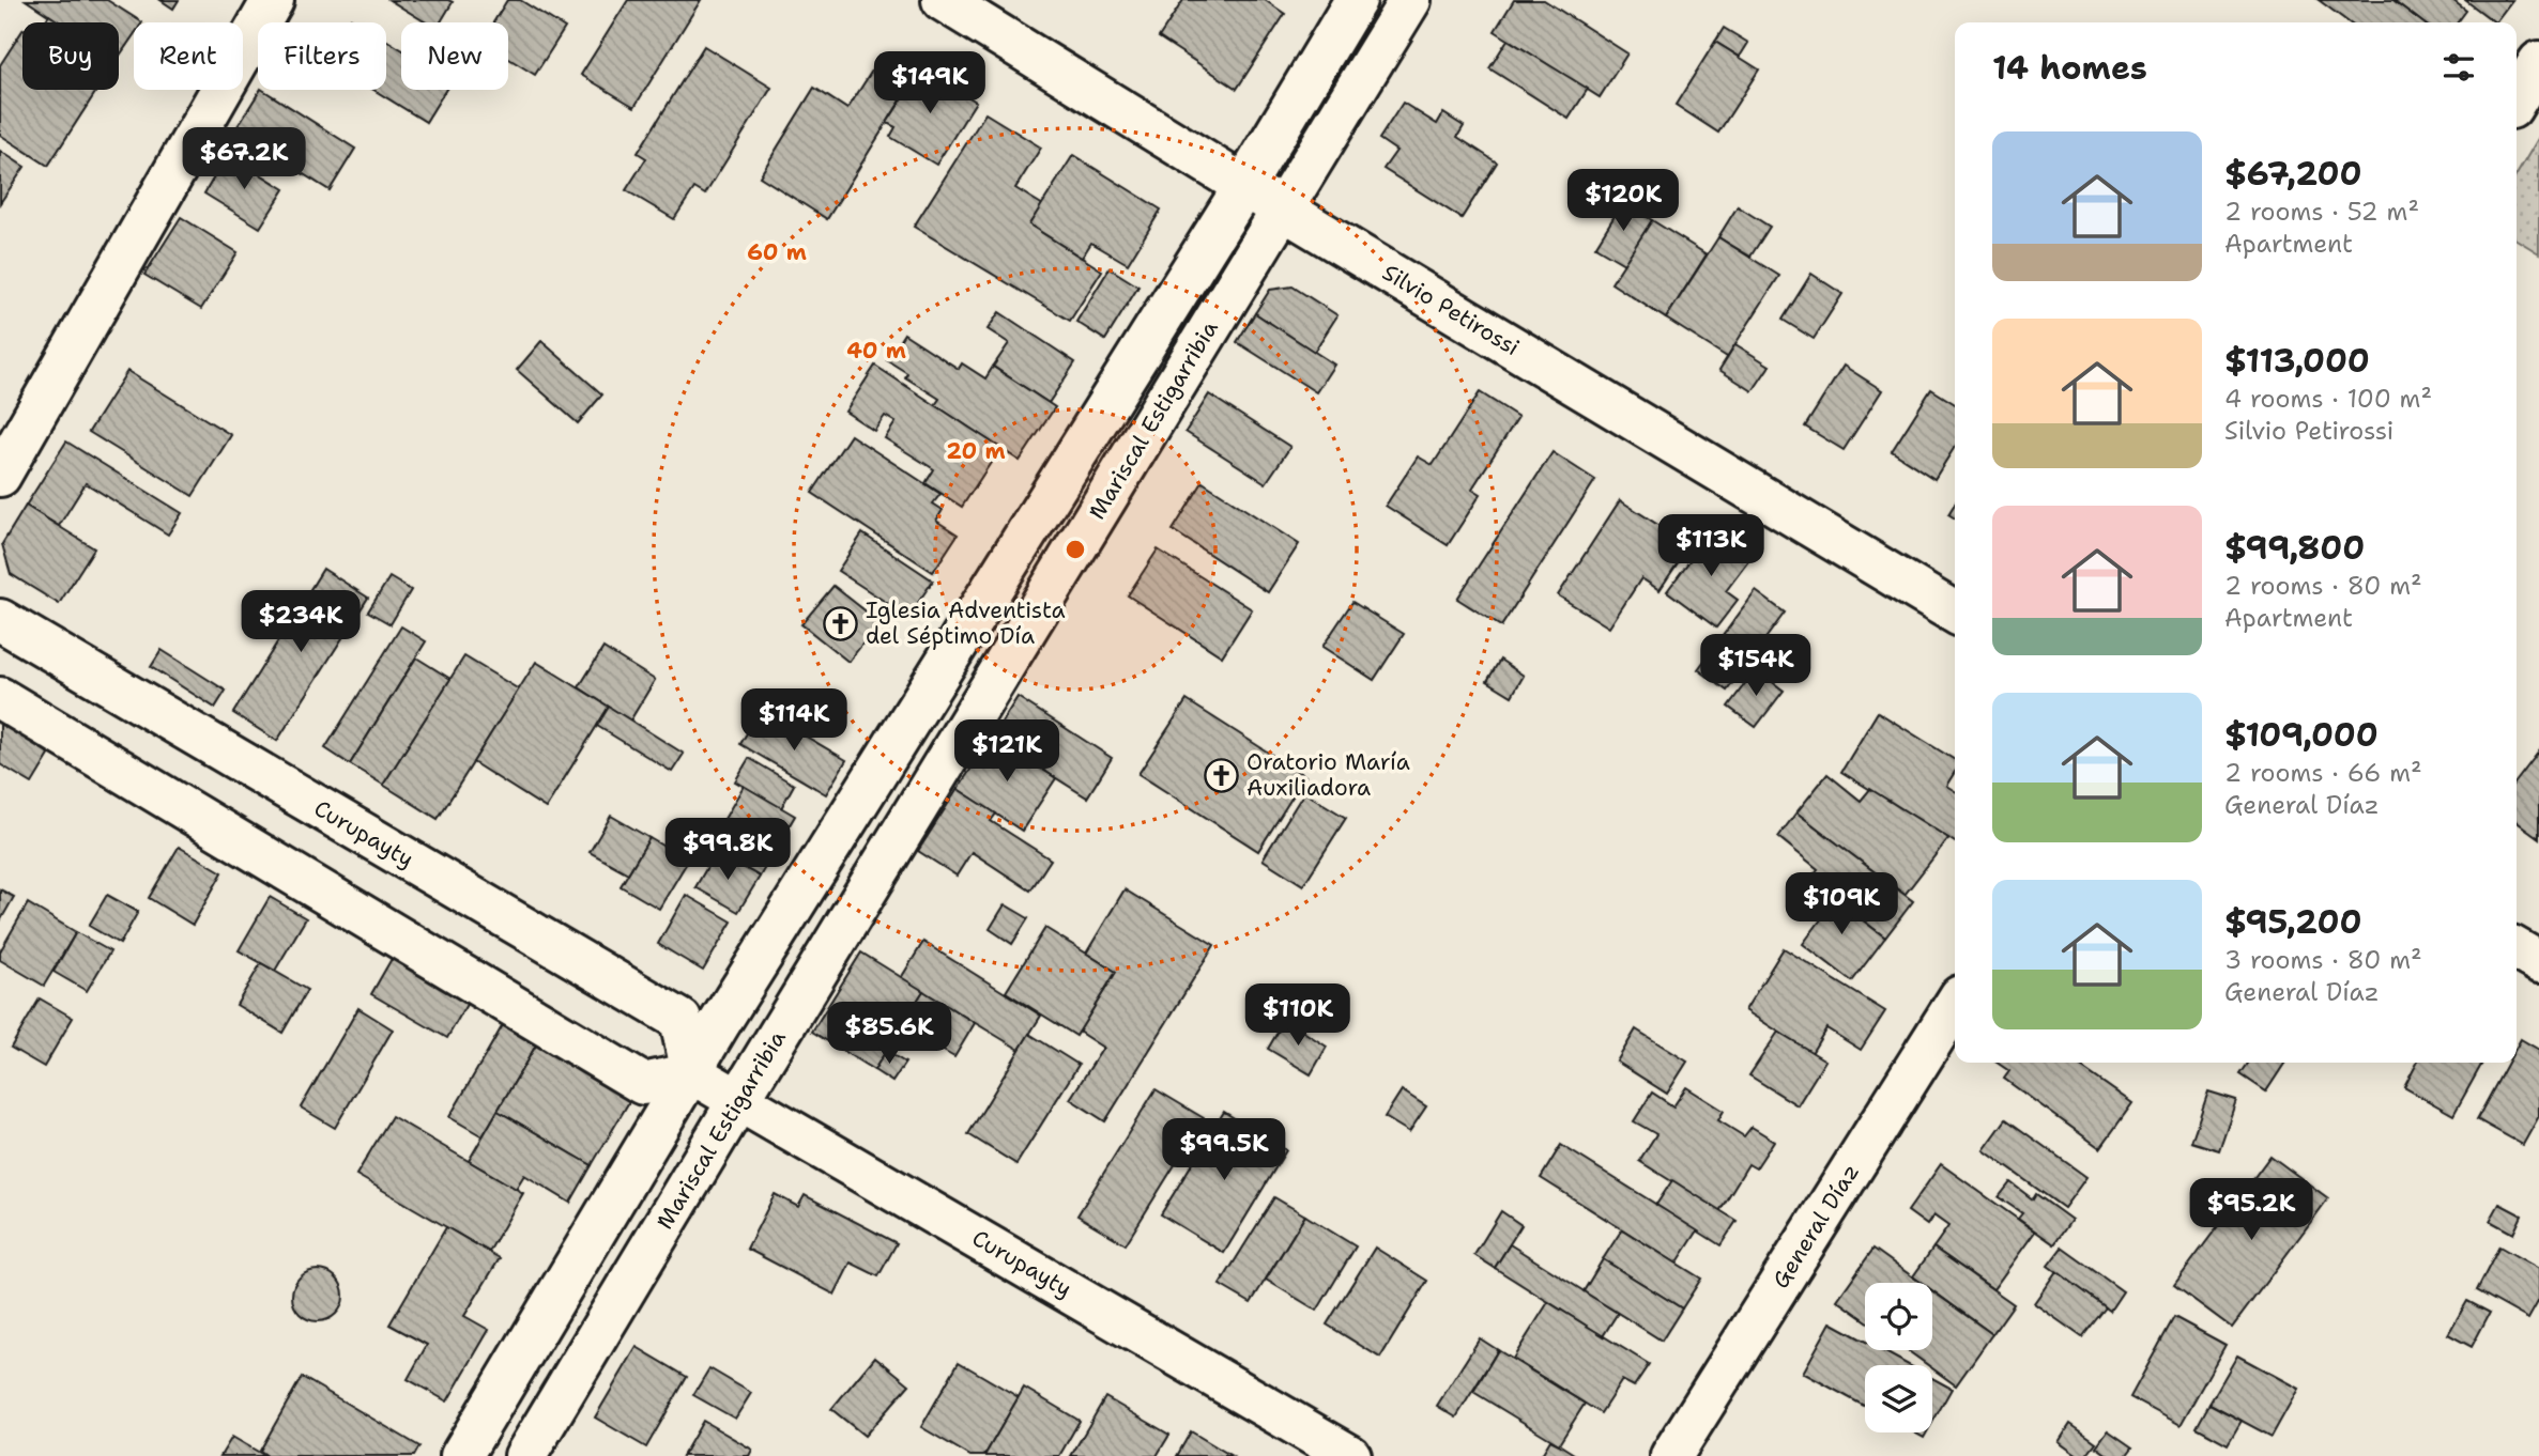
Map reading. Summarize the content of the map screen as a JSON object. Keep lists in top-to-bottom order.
{
  "streets": {
    "street": [
      "Silvio Petirossi",
      "Mariscal Estigarribia",
      "Curupayty",
      "General Díaz"
    ]
  },
  "crossings": [
    ["Silvio Petirossi", "Mariscal Estigarribia"],
    ["Mariscal Estigarribia", "Curupayty"]
  ],
  "places": {
    "church": ["Iglesia Adventista del Séptimo Día", "Oratorio María Auxiliadora"]
  },
  "page": {
    "chip": [
      "Buy",
      "Rent",
      "Filters",
      "New"
    ],
    "heading": "14 homes",
    "price": [
      "$149K",
      "$67.2K",
      "$120K",
      "$113K",
      "$234K",
      "$154K",
      "$114K",
      "$121K",
      "$99.8K",
      "$109K",
      "$110K",
      "$85.6K",
      "$99.5K",
      "$95.2K"
    ],
    "list": [
      {
        "name": "$67,200",
        "note": "2 rooms · 52 m² · Apartment"
      },
      {
        "name": "$113,000",
        "note": "4 rooms · 100 m² · Silvio Petirossi"
      },
      {
        "name": "$99,800",
        "note": "2 rooms · 80 m² · Apartment"
      },
      {
        "name": "$109,000",
        "note": "2 rooms · 66 m² · General Díaz"
      },
      {
        "name": "$95,200",
        "note": "3 rooms · 80 m² · General Díaz"
      }
    ]
  },
  "rings": ["60 m", "40 m", "20 m"]
}
